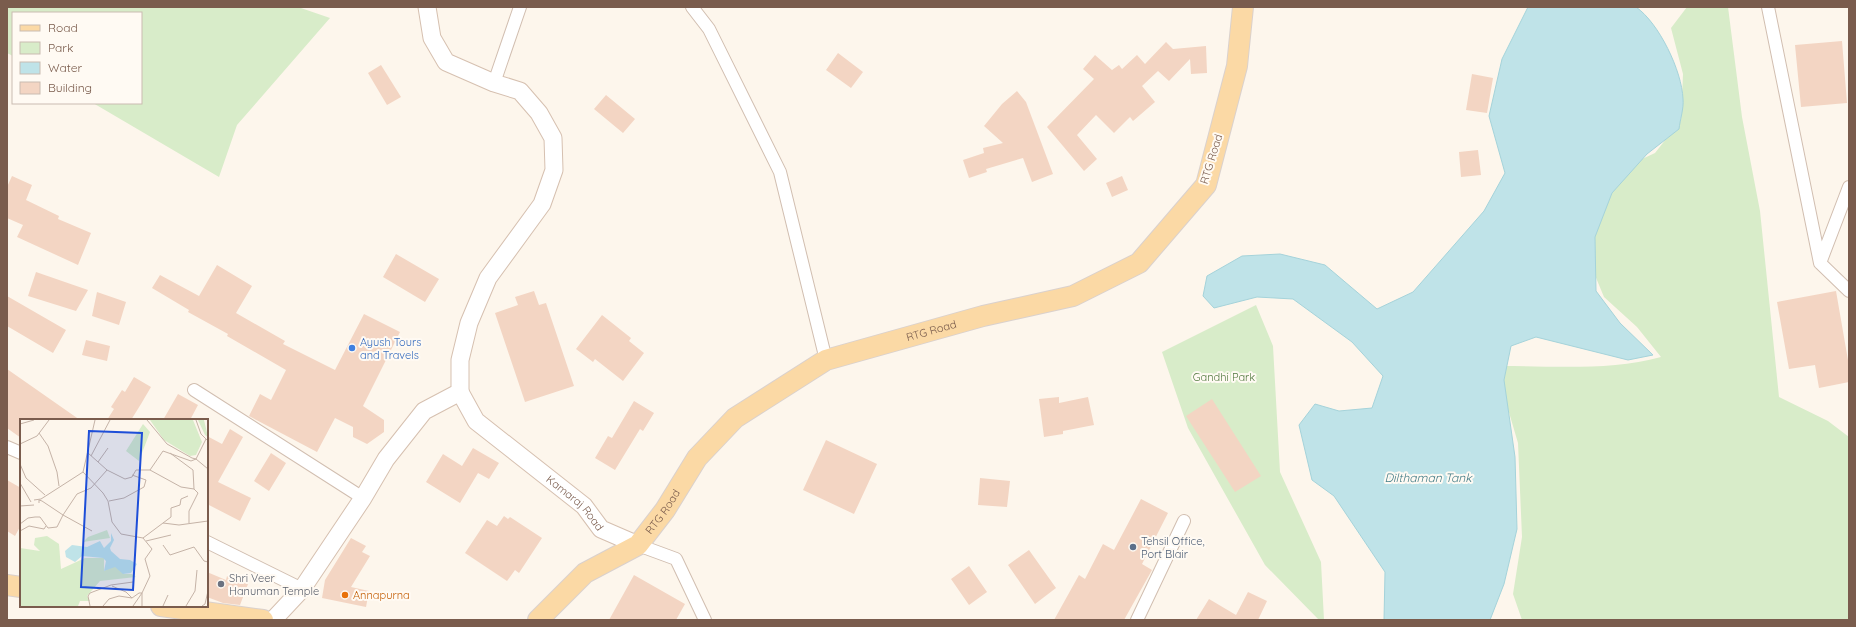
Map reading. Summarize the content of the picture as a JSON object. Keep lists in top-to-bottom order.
{
  "streets": {
    "main road": ["RTG Road"],
    "street": ["Kamaraj Road"]
  },
  "crossings": [
    ["RTG Road", "Kamaraj Road"]
  ],
  "water": ["Dilthaman Tank"],
  "parks": ["Gandhi Park"],
  "places": [
    "Ayush Tours and Travels",
    "Tehsil Office, Port Blair",
    "Shri Veer Hanuman Temple",
    "Annapurna"
  ],
  "legend": [
    "Road",
    "Park",
    "Water",
    "Building"
  ]
}
